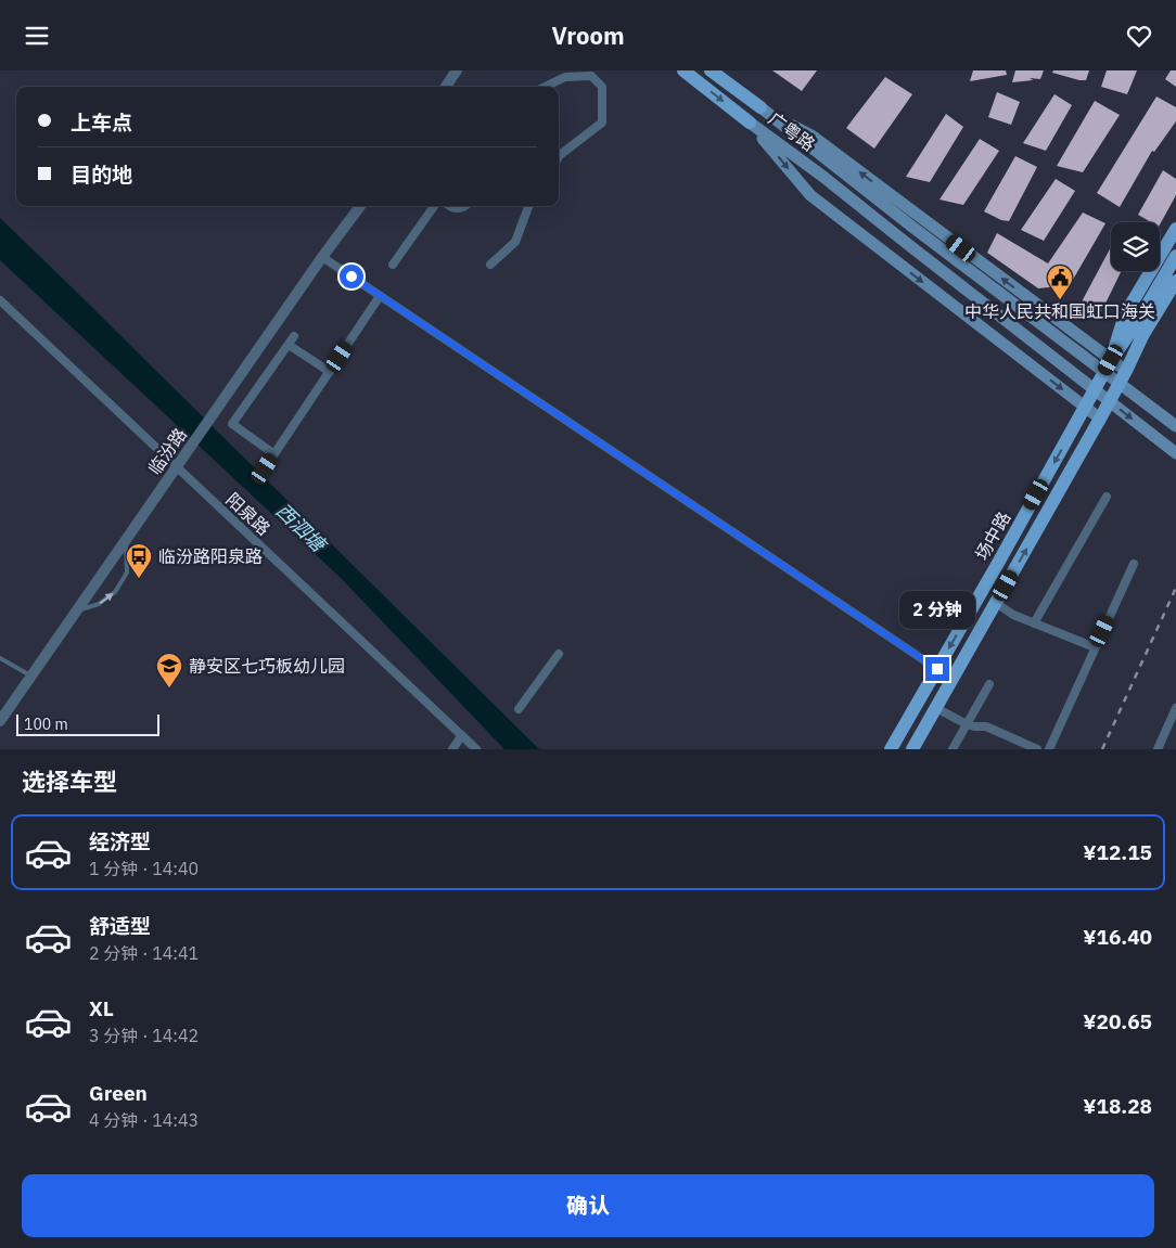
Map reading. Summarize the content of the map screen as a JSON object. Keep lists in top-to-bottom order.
{
  "streets": {
    "main road": ["广粤路", "场中路"],
    "street": ["临汾路", "阳泉路"]
  },
  "crossings": [
    ["广粤路", "场中路"],
    ["临汾路", "阳泉路"]
  ],
  "water": ["西泗塘"],
  "places": {
    "public building": ["中华人民共和国虹口海关"],
    "bus stop": ["临汾路阳泉路"],
    "school or university": ["静安区七巧板幼儿园"]
  },
  "scale_bar": "100 m",
  "page": {
    "header": "Vroom",
    "banner": ["上车点", "目的地"],
    "bubble": "2 分钟",
    "scale": "100 m",
    "heading": "选择车型",
    "list": [
      {
        "name": "经济型",
        "note": "1 分钟 · 14:40",
        "value": "¥12.15"
      },
      {
        "name": "舒适型",
        "note": "2 分钟 · 14:41",
        "value": "¥16.40"
      },
      {
        "name": "XL",
        "note": "3 分钟 · 14:42",
        "value": "¥20.65"
      },
      {
        "name": "Green",
        "note": "4 分钟 · 14:43",
        "value": "¥18.28"
      }
    ],
    "buttons": "确认"
  }
}
